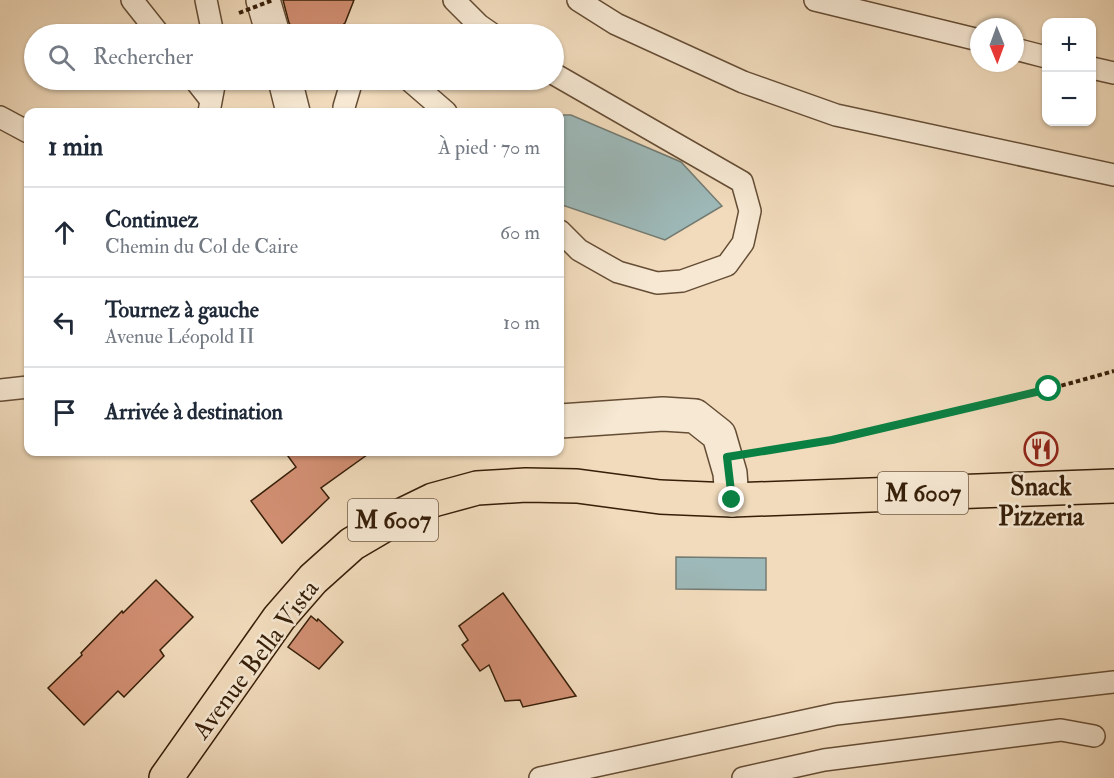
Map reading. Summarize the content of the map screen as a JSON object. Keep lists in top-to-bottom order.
{
  "streets": {
    "main road": ["M 6007", "Avenue Bella Vista"]
  },
  "crossings": [
    ["M 6007", "Avenue Bella Vista"]
  ],
  "places": {
    "restaurant": ["Snack Pizzeria"]
  },
  "north": "bottom",
  "page": {
    "map_buttons": ["+", "−"],
    "search": "Rechercher",
    "heading": ["1 min", "À pied · 70 m"],
    "list": [
      ["Continuez", "Chemin du Col de Caire", "60 m"],
      ["Tournez à gauche", "Avenue Léopold II", "10 m"],
      "Arrivée à destination"
    ]
  }
}
